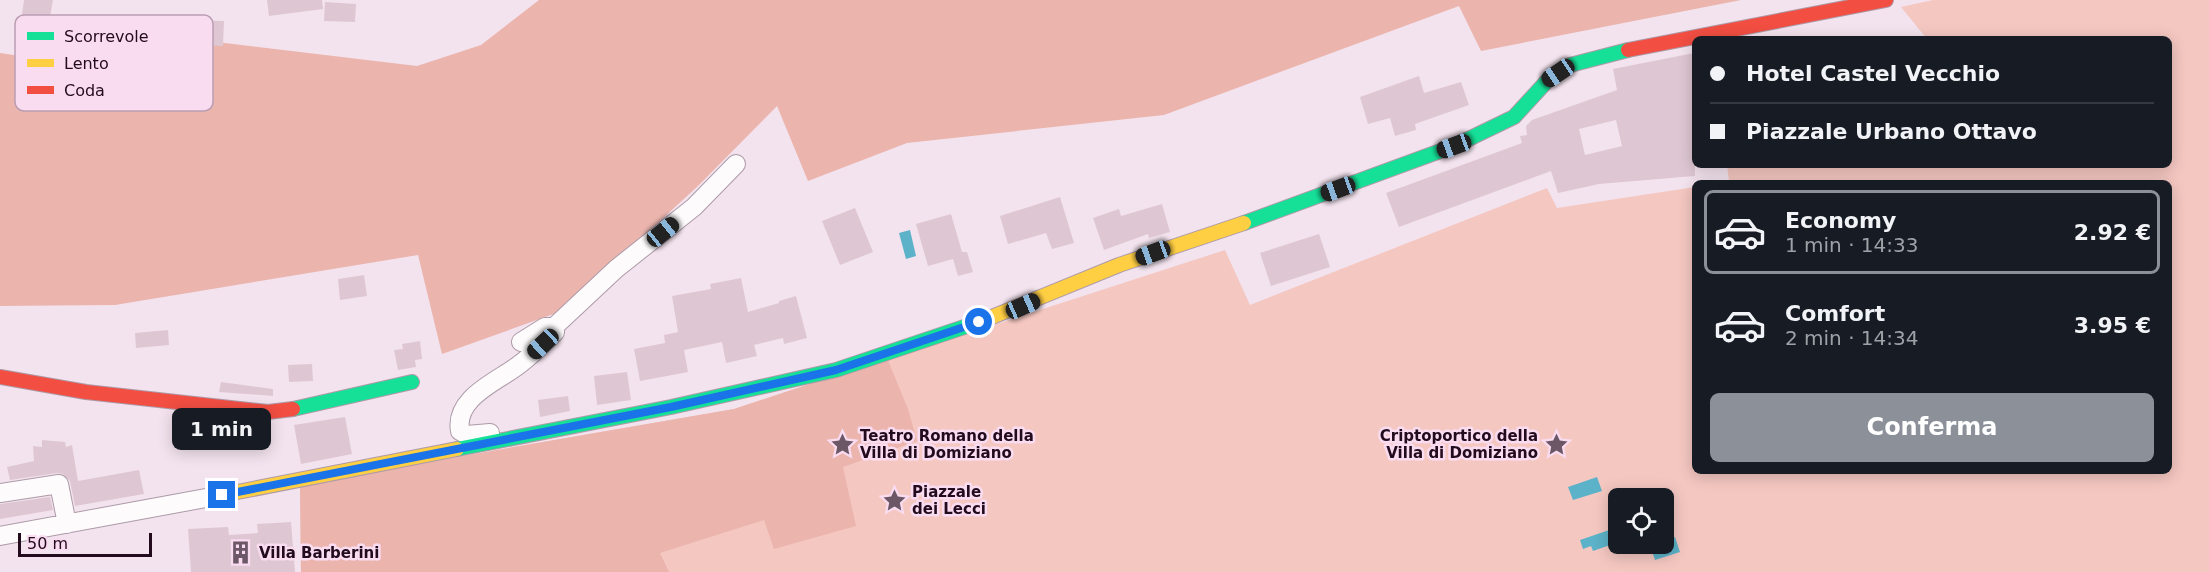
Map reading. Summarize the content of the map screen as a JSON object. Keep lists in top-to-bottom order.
{
  "places": {
    "place": ["Teatro Romano della Villa di Domiziano", "Criptoportico della Villa di Domiziano", "Piazzale dei Lecci"],
    "building": ["Villa Barberini"]
  },
  "legend": ["Scorrevole", "Lento", "Coda"],
  "scale_bar": "50 m",
  "page": {
    "banner": ["Hotel Castel Vecchio", "Piazzale Urbano Ottavo"],
    "list": [
      {
        "name": "Economy",
        "note": "1 min · 14:33",
        "value": "2.92 €"
      },
      {
        "name": "Comfort",
        "note": "2 min · 14:34",
        "value": "3.95 €"
      }
    ],
    "buttons": "Conferma",
    "bubble": "1 min",
    "scale": "50 m"
  }
}
